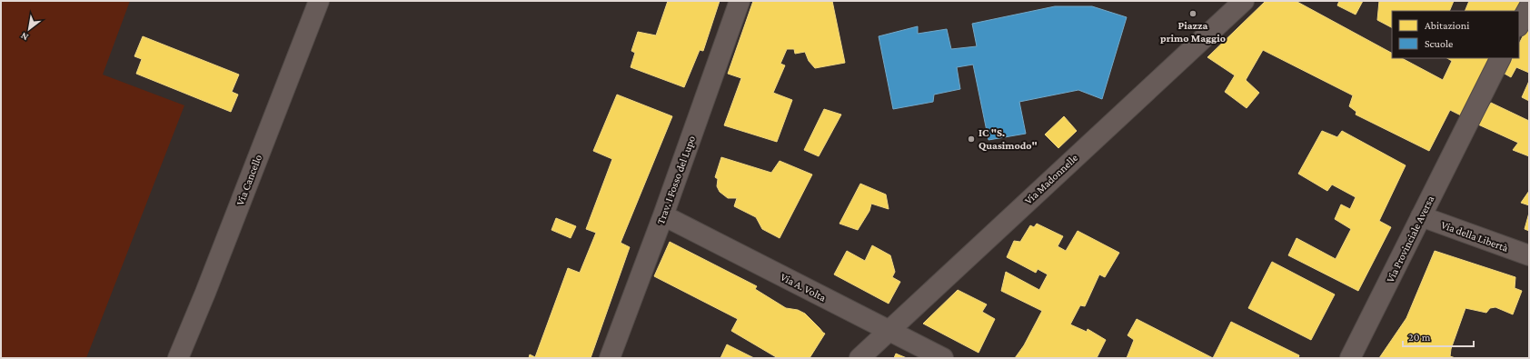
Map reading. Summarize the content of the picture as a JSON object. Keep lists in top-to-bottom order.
{
  "streets": {
    "street": [
      "Via Madonnelle",
      "Via Cancello",
      "Trav. I Fosso del Lupo",
      "Via della Libertà",
      "Via Provinciale Aversa",
      "Via A. Volta"
    ]
  },
  "crossings": [
    ["Via Madonnelle", "Via A. Volta"],
    ["Trav. I Fosso del Lupo", "Via A. Volta"],
    ["Via della Libertà", "Via Provinciale Aversa"]
  ],
  "places": ["Piazza primo Maggio", "IC \"S. Quasimodo\""],
  "legend": ["Abitazioni", "Scuole"],
  "scale_bar": "20 m",
  "north": "bottom left"
}
